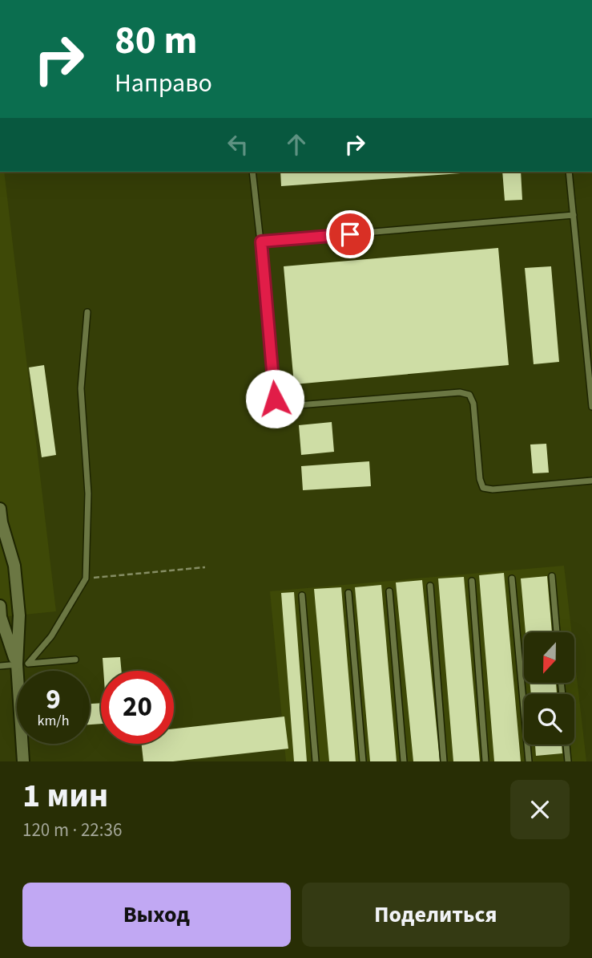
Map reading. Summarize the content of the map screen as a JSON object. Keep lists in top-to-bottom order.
{
  "north": "bottom",
  "page": {
    "turn": ["80 m", "Направо"],
    "speed": "9 km/h",
    "limit": "20",
    "heading": ["1 мин", "120 m · 22:36"],
    "buttons": ["Выход", "Поделиться"]
  }
}
